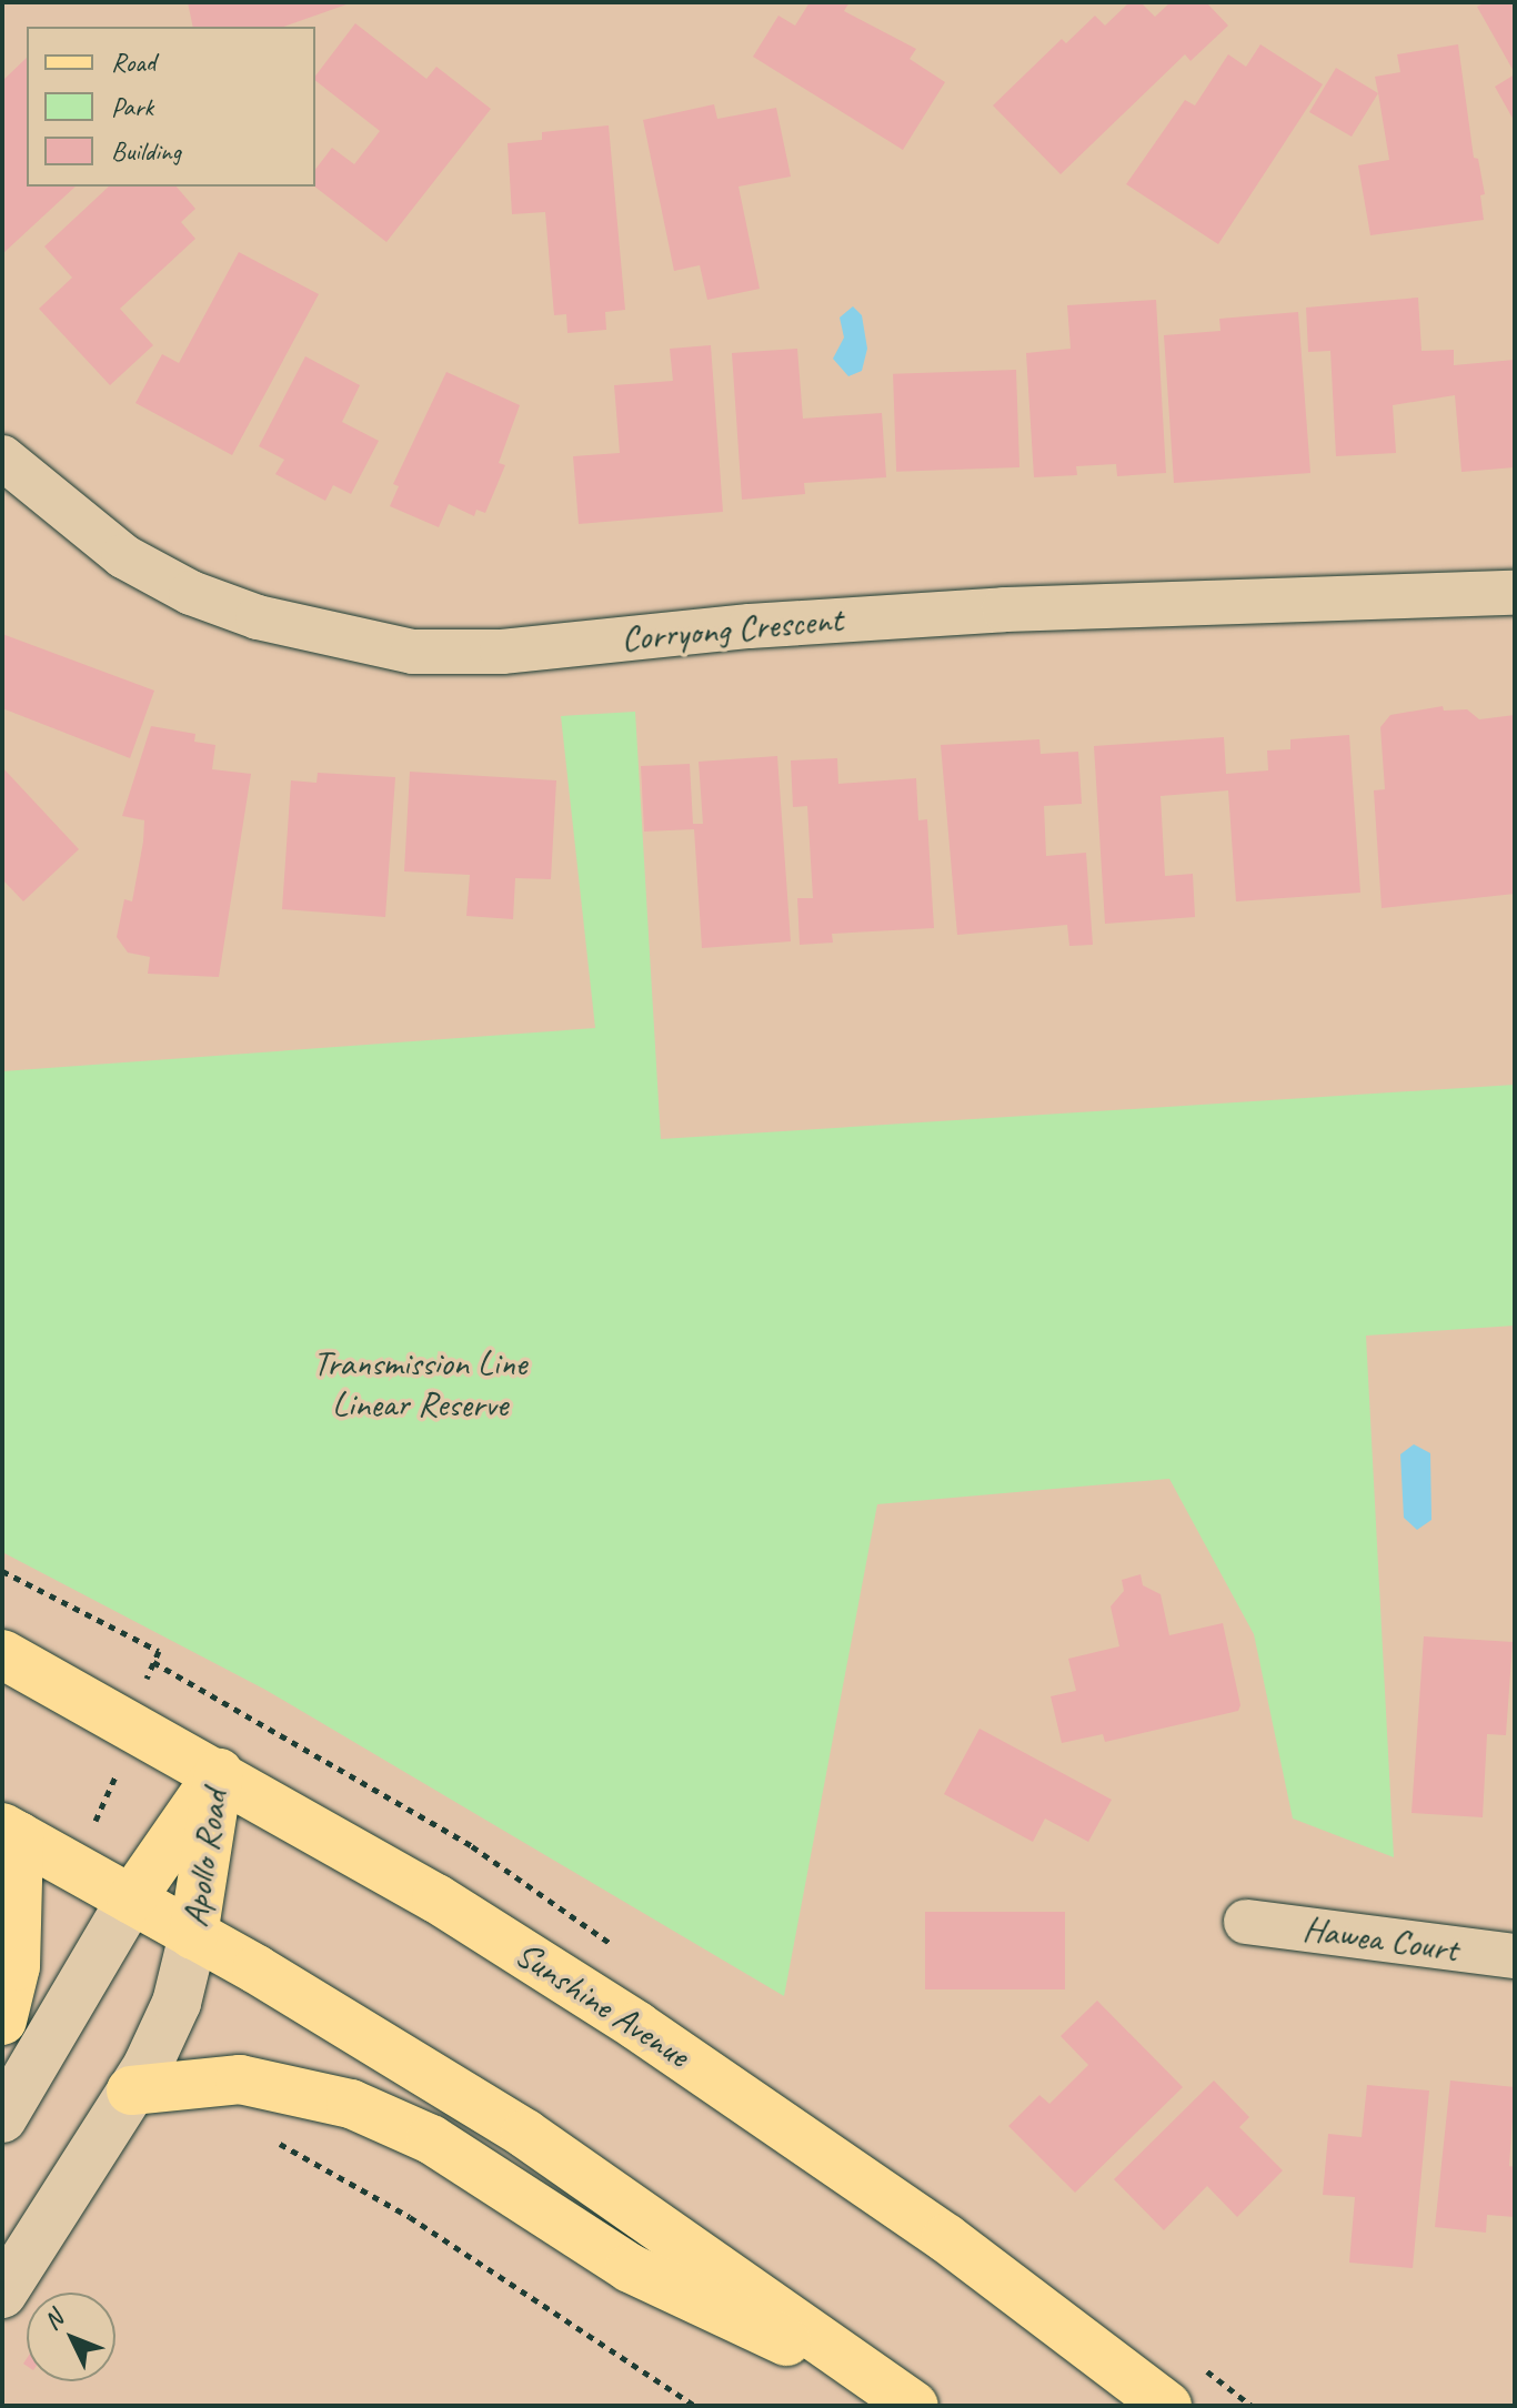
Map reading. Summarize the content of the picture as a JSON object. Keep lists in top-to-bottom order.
{
  "streets": {
    "main road": ["Apollo Road", "Sunshine Avenue"],
    "street": ["Corryong Crescent", "Hawea Court"]
  },
  "crossings": [
    ["Apollo Road", "Sunshine Avenue"]
  ],
  "parks": ["Transmission Line Linear Reserve"],
  "legend": ["Road", "Park", "Building"],
  "north": "top left"
}
